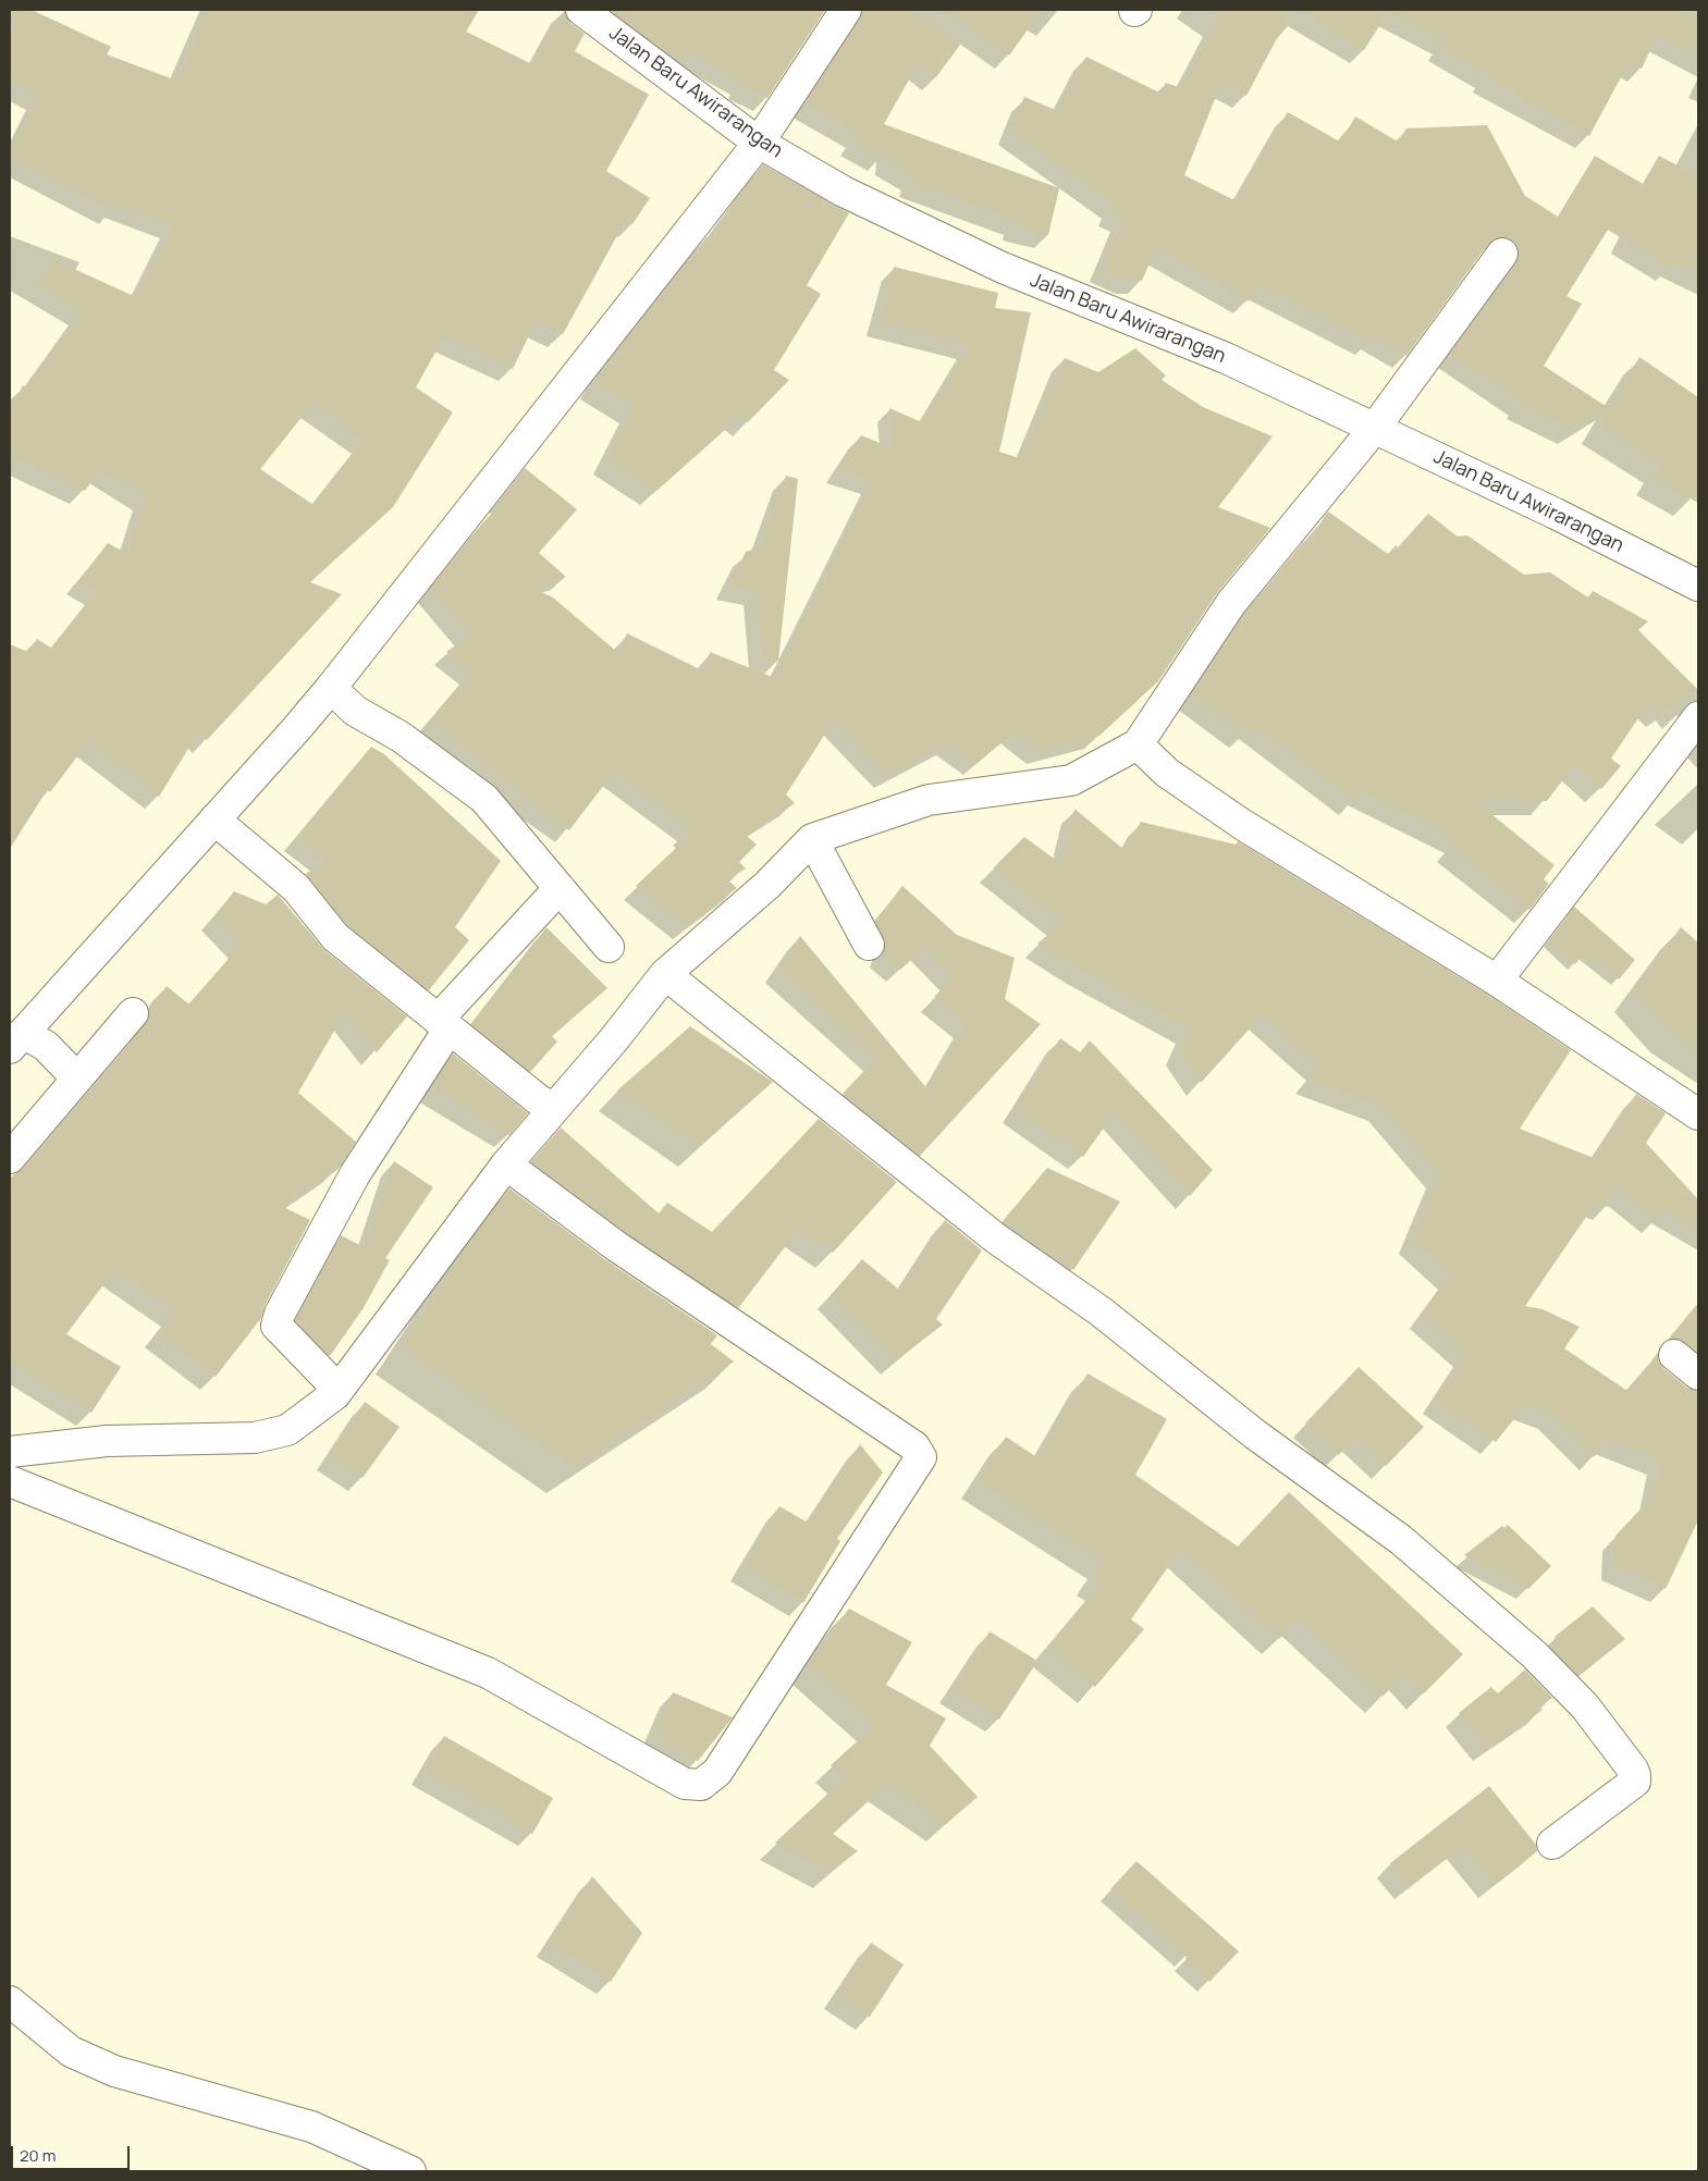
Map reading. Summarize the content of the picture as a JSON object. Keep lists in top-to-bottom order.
{
  "streets": {
    "street": ["Jalan Baru Awirarangan"]
  },
  "scale_bar": "20 m"
}
